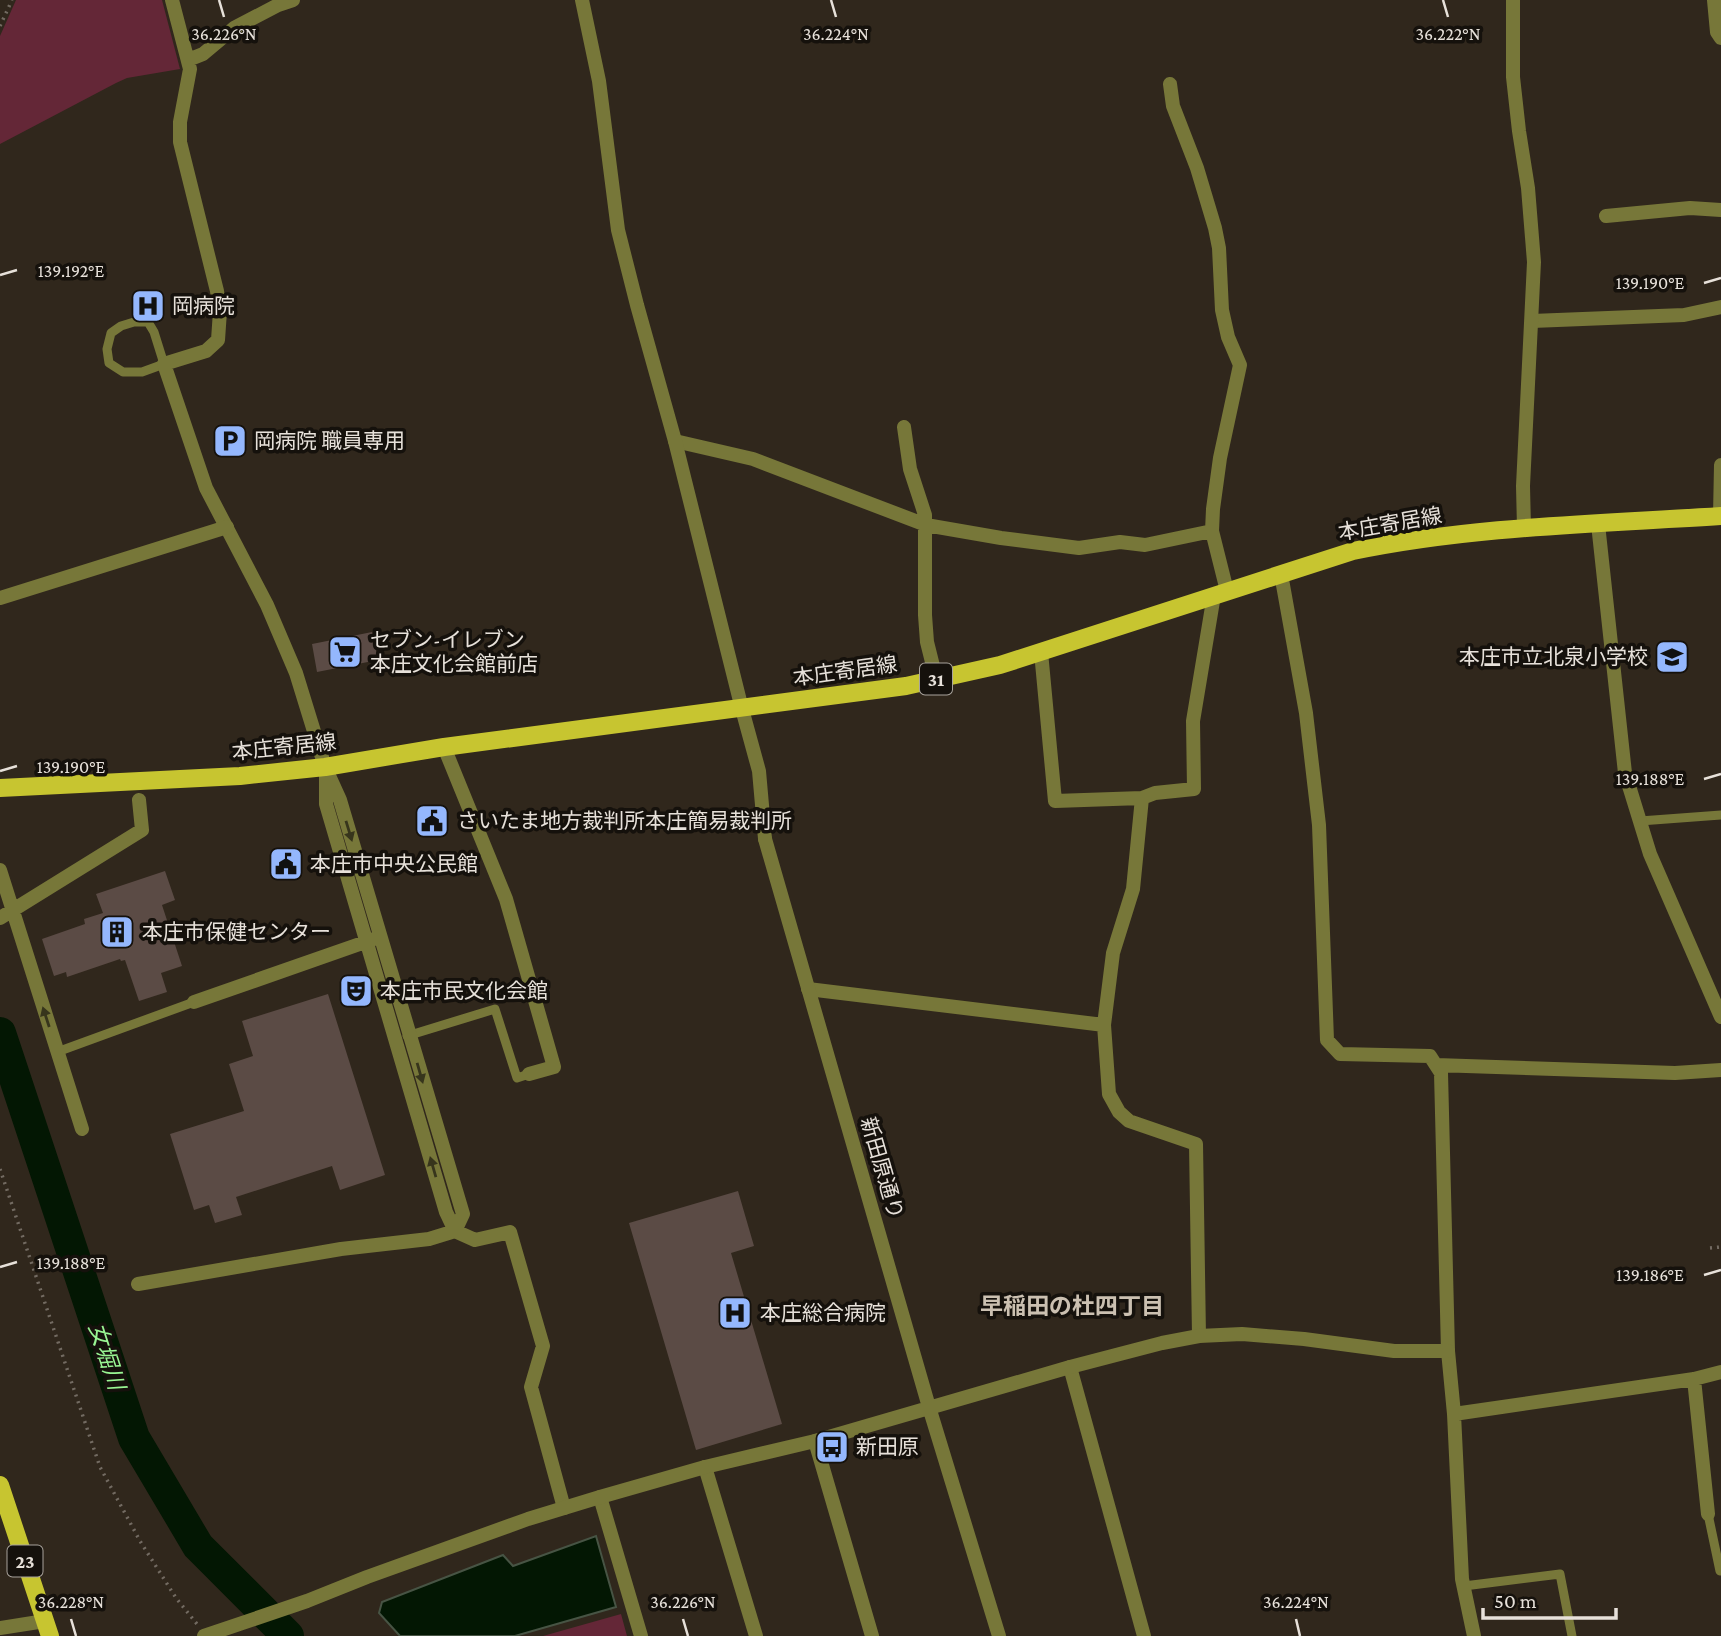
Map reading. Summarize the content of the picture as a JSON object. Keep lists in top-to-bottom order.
{
  "streets": {
    "main road": ["本庄寄居線", "31", "23"],
    "street": ["新田原通り"]
  },
  "crossings": [
    ["本庄寄居線", "新田原通り"]
  ],
  "districts": ["早稲田の杜四丁目"],
  "water": ["女堀川"],
  "places": {
    "hospital": ["岡病院", "本庄総合病院"],
    "parking": ["岡病院 職員専用"],
    "supermarket": ["セブン-イレブン 本庄文化会館前店"],
    "school or university": ["本庄市立北泉小学校"],
    "public building": ["さいたま地方裁判所本庄簡易裁判所", "本庄市中央公民館"],
    "building": ["本庄市保健センター"],
    "theatre": ["本庄市民文化会館"],
    "bus stop": ["新田原"]
  },
  "scale_bar": "50 m",
  "coordinates": [
    "36.226°N",
    "36.224°N",
    "36.222°N",
    "139.192°E",
    "139.190°E",
    "139.188°E",
    "139.186°E",
    "36.228°N"
  ]
}
